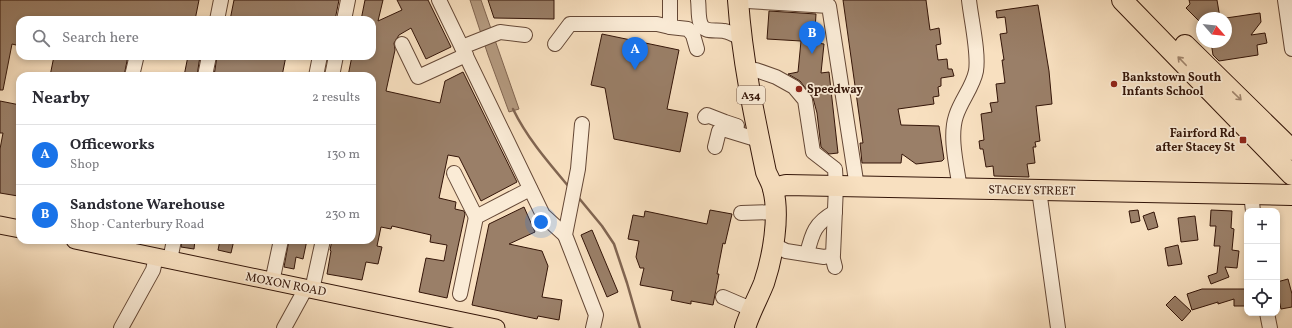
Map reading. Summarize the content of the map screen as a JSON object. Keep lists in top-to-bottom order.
{
  "streets": {
    "highway": ["A34", "STACEY STREET"],
    "main road": ["MOXON ROAD"]
  },
  "crossings": [
    ["A34", "STACEY STREET"]
  ],
  "places": {
    "other": ["Bankstown South Infants School", "Speedway"],
    "transit": ["Fairford Rd after Stacey St"]
  },
  "north": "bottom right",
  "page": {
    "search": "Search here",
    "pins": ["B", "A"],
    "heading": ["Nearby", "2 results"],
    "list": [
      {
        "mark": "A",
        "name": "Officeworks",
        "note": "Shop",
        "value": "130 m"
      },
      {
        "mark": "B",
        "name": "Sandstone Warehouse",
        "note": "Shop · Canterbury Road",
        "value": "230 m"
      }
    ],
    "map_buttons": ["+", "−"]
  }
}
